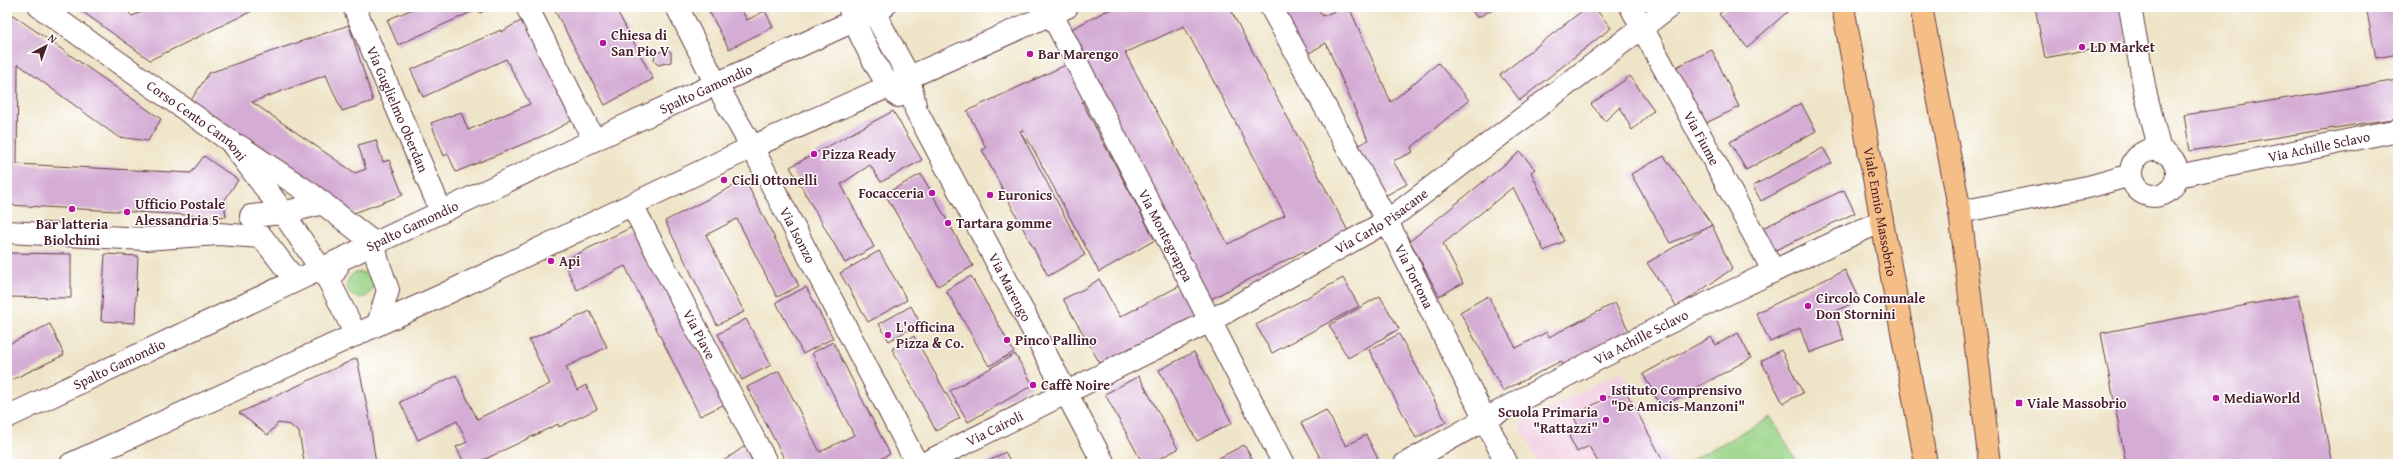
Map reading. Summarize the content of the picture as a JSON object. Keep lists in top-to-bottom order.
{
  "streets": {
    "main road": ["Viale Ennio Massobrio"],
    "street": [
      "Spalto Gamondio",
      "Via Guglielmo Oberdan",
      "Corso Cento Cannoni",
      "Via Fiume",
      "Via Achille Sclavo",
      "Via Carlo Pisacane",
      "Via Isonzo",
      "Via Montegrappa",
      "Via Tortona",
      "Via Marengo",
      "Via Piave",
      "Via Cairoli"
    ]
  },
  "crossings": [
    ["Spalto Gamondio", "Via Guglielmo Oberdan"],
    ["Spalto Gamondio", "Corso Cento Cannoni"],
    ["Spalto Gamondio", "Via Isonzo"],
    ["Via Fiume", "Via Achille Sclavo"],
    ["Via Fiume", "Via Carlo Pisacane"],
    ["Via Achille Sclavo", "Viale Ennio Massobrio"],
    ["Via Achille Sclavo", "Via Tortona"],
    ["Via Carlo Pisacane", "Via Montegrappa"],
    ["Via Carlo Pisacane", "Via Tortona"],
    ["Via Carlo Pisacane", "Via Marengo"],
    ["Via Carlo Pisacane", "Via Cairoli"],
    ["Via Marengo", "Via Cairoli"]
  ],
  "places": {
    "other": [
      "Chiesa di San Pio V",
      "LD Market",
      "Bar Marengo",
      "Pizza Ready",
      "Cicli Ottonelli",
      "Focacceria",
      "Euronics",
      "Bar latteria Biolchini",
      "Ufficio Postale Alessandria 5",
      "Tartara gomme",
      "Api",
      "Circolo Comunale Don Stornini",
      "L'officina Pizza & Co.",
      "Pinco Pallino",
      "Caffè Noire",
      "Istituto Comprensivo \"De Amicis-Manzoni\"",
      "MediaWorld",
      "Scuola Primaria \"Rattazzi\""
    ],
    "transit": ["Viale Massobrio"]
  },
  "north": "top right"
}
